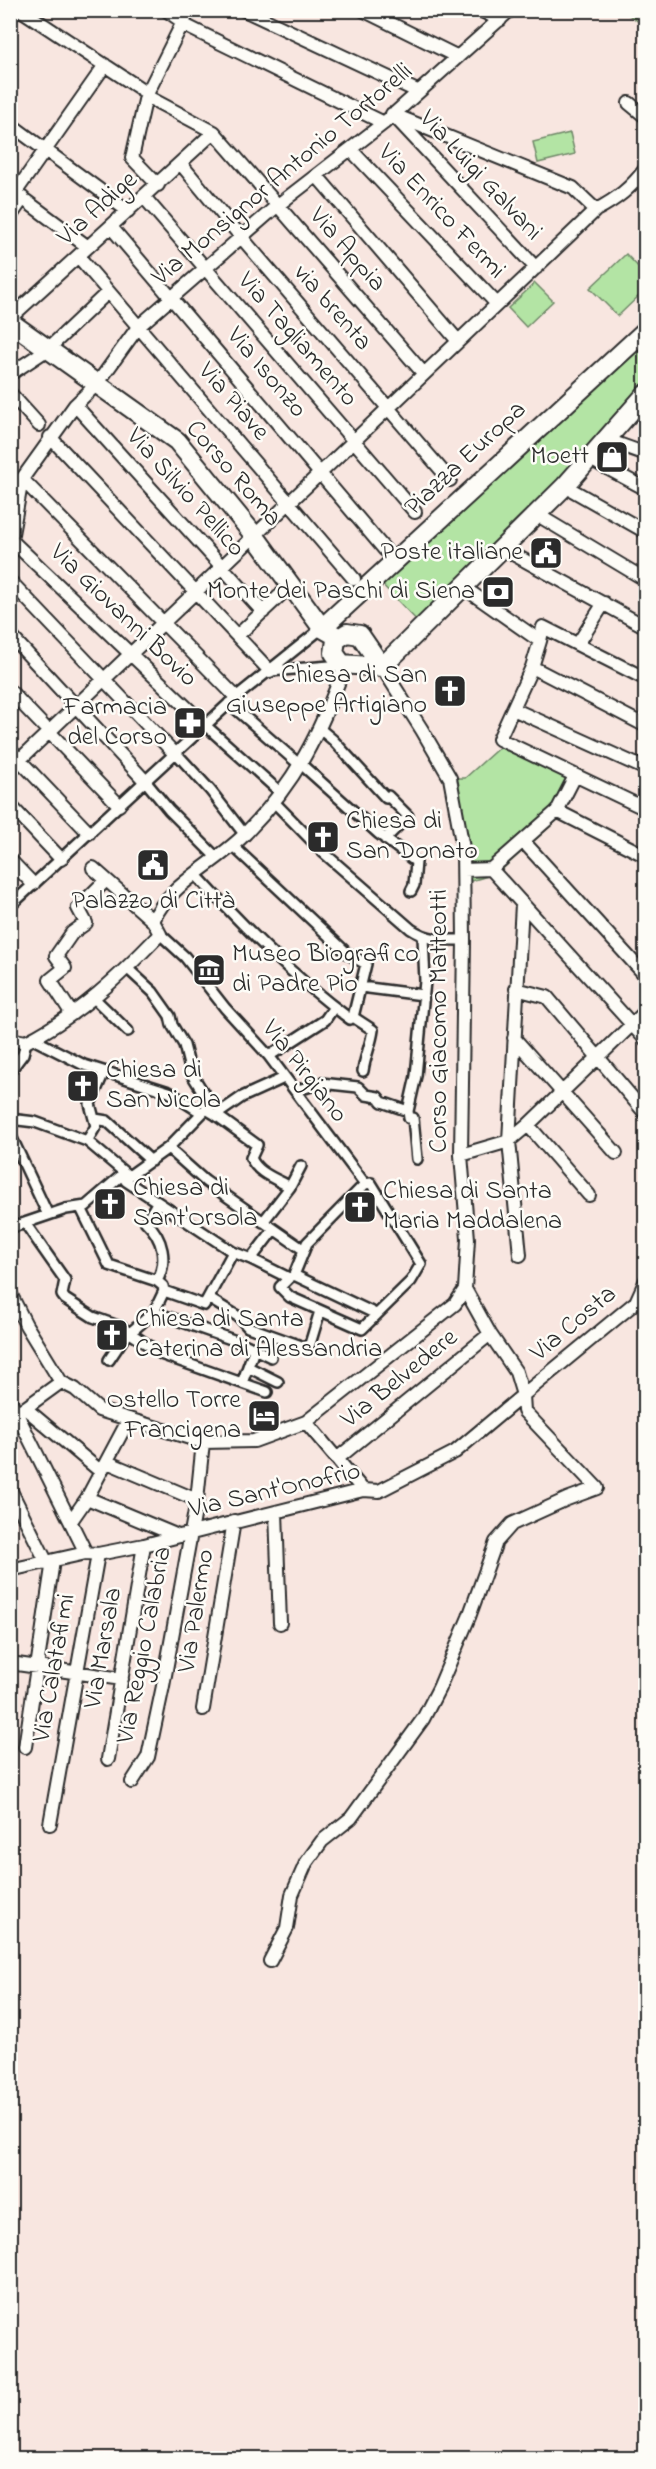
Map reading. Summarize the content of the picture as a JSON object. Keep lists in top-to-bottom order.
{
  "streets": {
    "main road": ["Piazza Europa", "Corso Roma"],
    "street": [
      "Via Monsignor Antonio Tortorelli",
      "Via Luigi Galvani",
      "Via Adige",
      "Via Enrico Fermi",
      "Via Appia",
      "via brenta",
      "Via Tagliamento",
      "Via Isonzo",
      "Via Piave",
      "Via Silvio Pellico",
      "Via Giovanni Bovio",
      "Corso Giacomo Matteotti",
      "Via Pirgiano",
      "Via Costa",
      "Via Belvedere",
      "Via Sant'Onofrio",
      "Via Palermo",
      "Via Reggio Calabria",
      "Via Marsala",
      "Via Calatafimi"
    ]
  },
  "crossings": [
    ["Via Monsignor Antonio Tortorelli", "Via Luigi Galvani"],
    ["Via Monsignor Antonio Tortorelli", "Via Enrico Fermi"],
    ["Via Monsignor Antonio Tortorelli", "Via Appia"],
    ["Via Monsignor Antonio Tortorelli", "via brenta"],
    ["Via Monsignor Antonio Tortorelli", "Via Tagliamento"],
    ["Via Monsignor Antonio Tortorelli", "Via Isonzo"],
    ["Via Monsignor Antonio Tortorelli", "Via Piave"],
    ["Via Monsignor Antonio Tortorelli", "Corso Roma"],
    ["Via Monsignor Antonio Tortorelli", "Via Silvio Pellico"],
    ["Via Adige", "Via Appia"],
    ["Via Adige", "via brenta"],
    ["Via Adige", "Via Tagliamento"],
    ["Via Adige", "Via Isonzo"],
    ["Via Adige", "Via Piave"],
    ["Via Adige", "Corso Roma"],
    ["Piazza Europa", "Corso Roma"],
    ["Corso Giacomo Matteotti", "Via Costa"],
    ["Via Costa", "Via Belvedere"],
    ["Via Costa", "Via Sant'Onofrio"],
    ["Via Sant'Onofrio", "Via Palermo"],
    ["Via Sant'Onofrio", "Via Reggio Calabria"],
    ["Via Sant'Onofrio", "Via Marsala"],
    ["Via Sant'Onofrio", "Via Calatafimi"]
  ],
  "places": {
    "shop": ["Moett"],
    "public building": ["Poste italiane", "Palazzo di Città"],
    "bank": ["Monte dei Paschi di Siena"],
    "church": [
      "Chiesa di San Giuseppe Artigiano",
      "Chiesa di San Donato",
      "Chiesa di San Nicola",
      "Chiesa di Sant'Orsola",
      "Chiesa di Santa Maria Maddalena",
      "Chiesa di Santa Caterina di Alessandria"
    ],
    "pharmacy": ["Farmacia del Corso"],
    "museum": ["Museo Biografico di Padre Pio"],
    "hotel": ["Ostello Torre Francigena"]
  }
}
